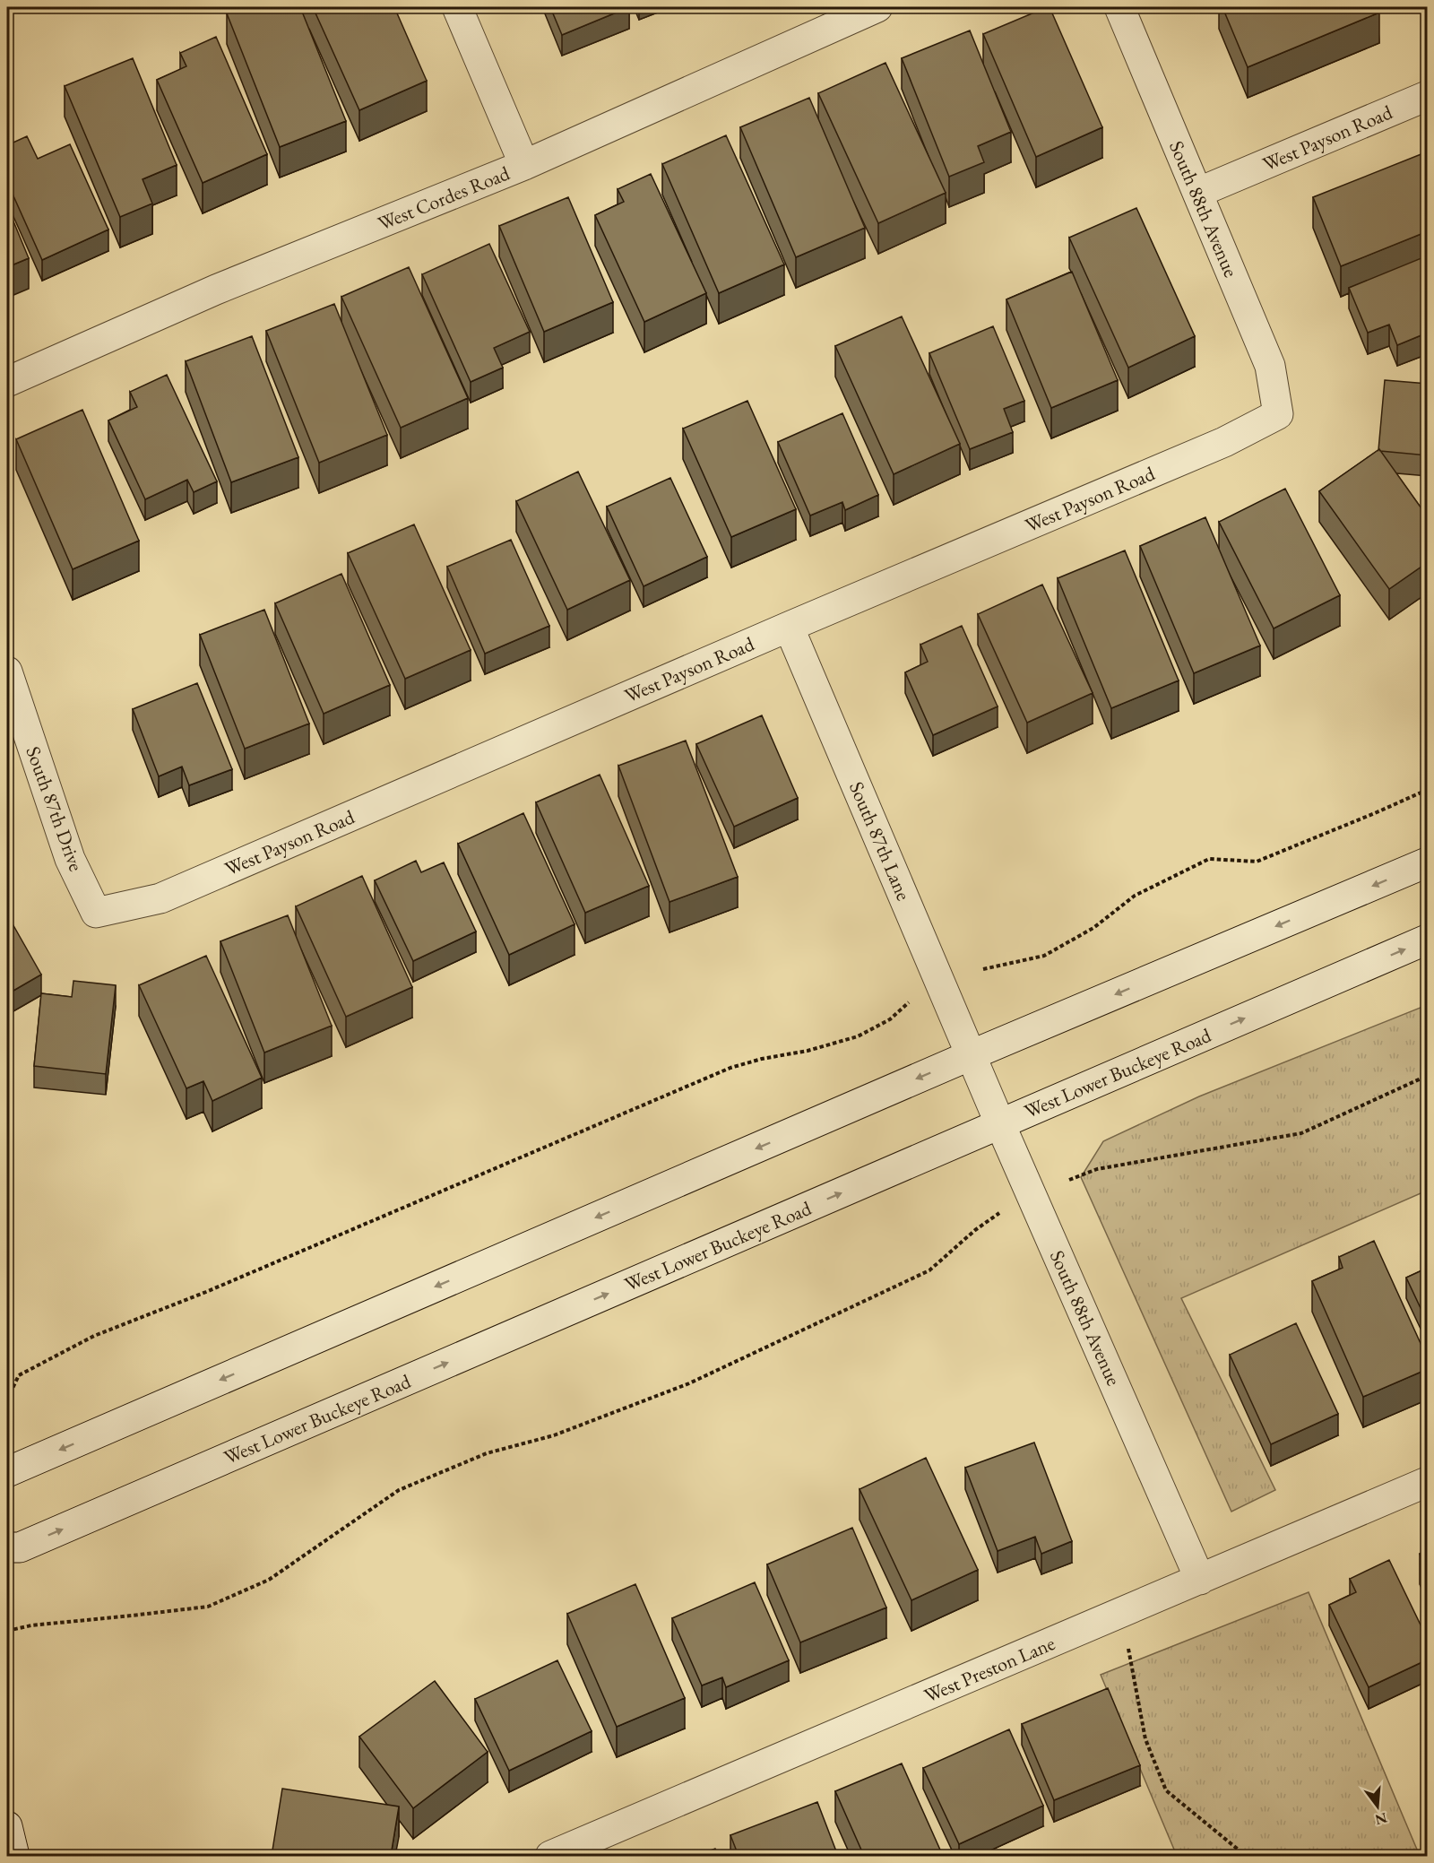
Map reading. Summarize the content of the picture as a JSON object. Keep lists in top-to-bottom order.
{
  "streets": {
    "street": [
      "West Payson Road",
      "West Cordes Road",
      "South 88th Avenue",
      "South 87th Drive",
      "South 87th Lane",
      "West Lower Buckeye Road",
      "West Preston Lane"
    ]
  },
  "crossings": [
    ["West Payson Road", "South 88th Avenue"],
    ["West Payson Road", "South 87th Drive"],
    ["West Payson Road", "South 87th Lane"],
    ["South 88th Avenue", "South 87th Lane"],
    ["South 88th Avenue", "West Lower Buckeye Road"],
    ["South 88th Avenue", "West Preston Lane"]
  ],
  "north": "bottom"
}
